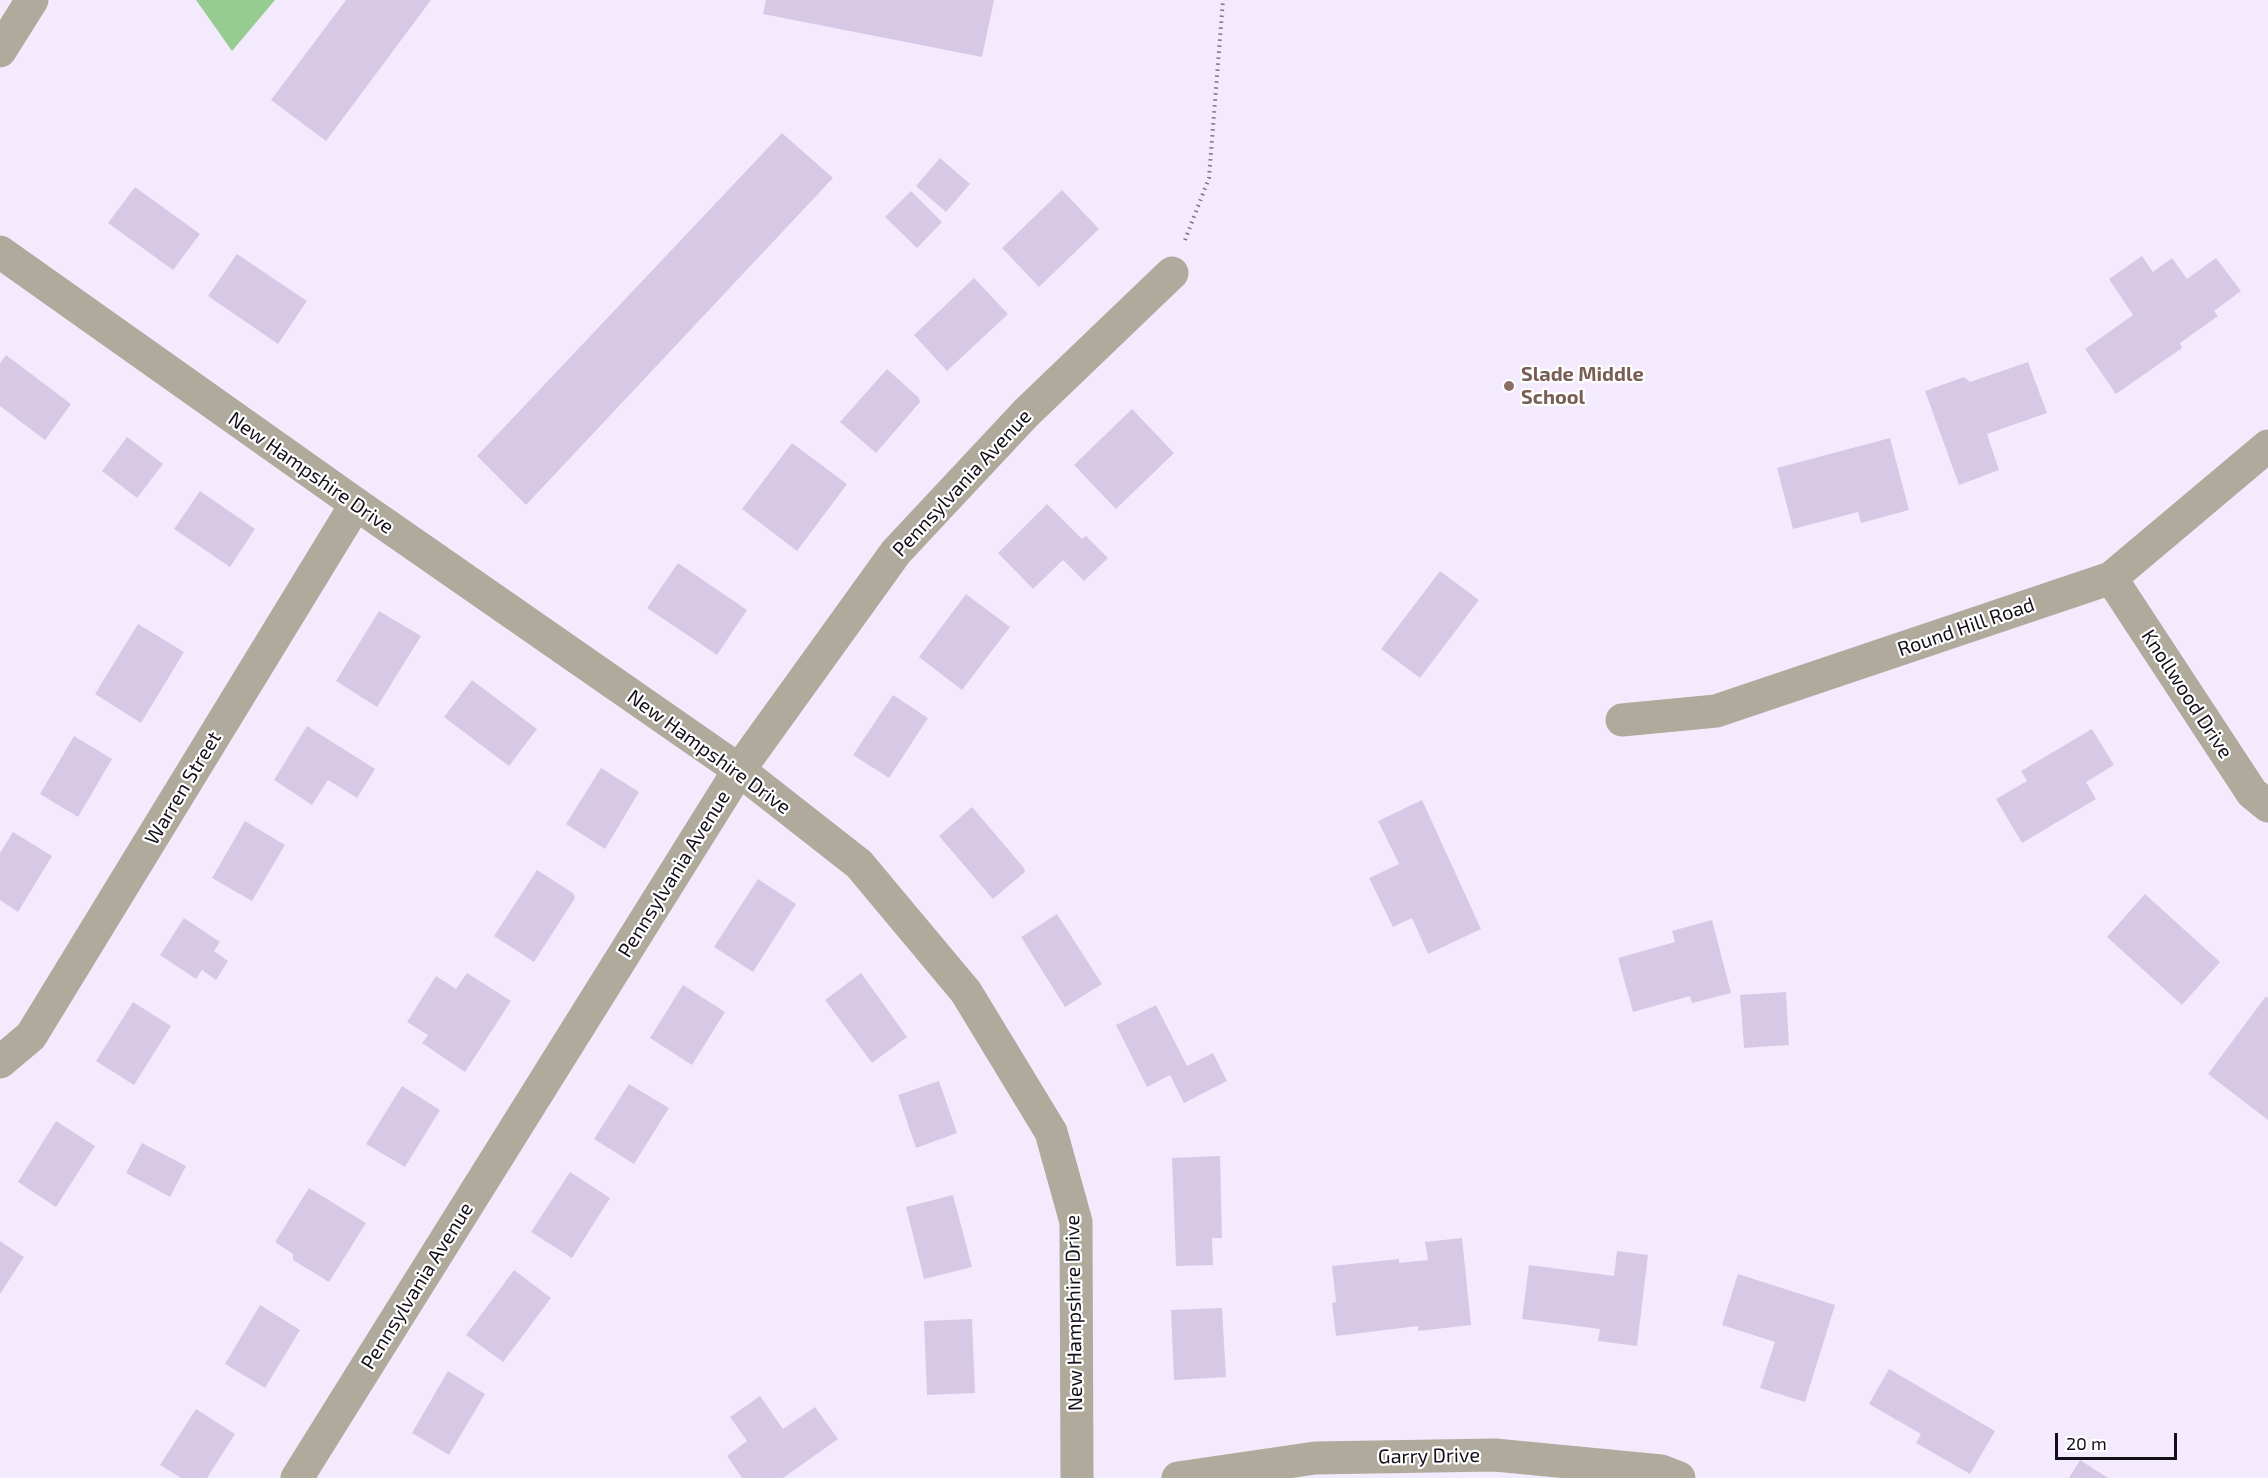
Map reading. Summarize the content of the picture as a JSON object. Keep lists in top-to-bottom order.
{
  "streets": {
    "street": [
      "New Hampshire Drive",
      "Pennsylvania Avenue",
      "Round Hill Road",
      "Knollwood Drive",
      "Warren Street",
      "Garry Drive"
    ]
  },
  "crossings": [
    ["New Hampshire Drive", "Pennsylvania Avenue"],
    ["New Hampshire Drive", "Warren Street"],
    ["Round Hill Road", "Knollwood Drive"]
  ],
  "places": ["Slade Middle School"],
  "scale_bar": "20 m"
}
